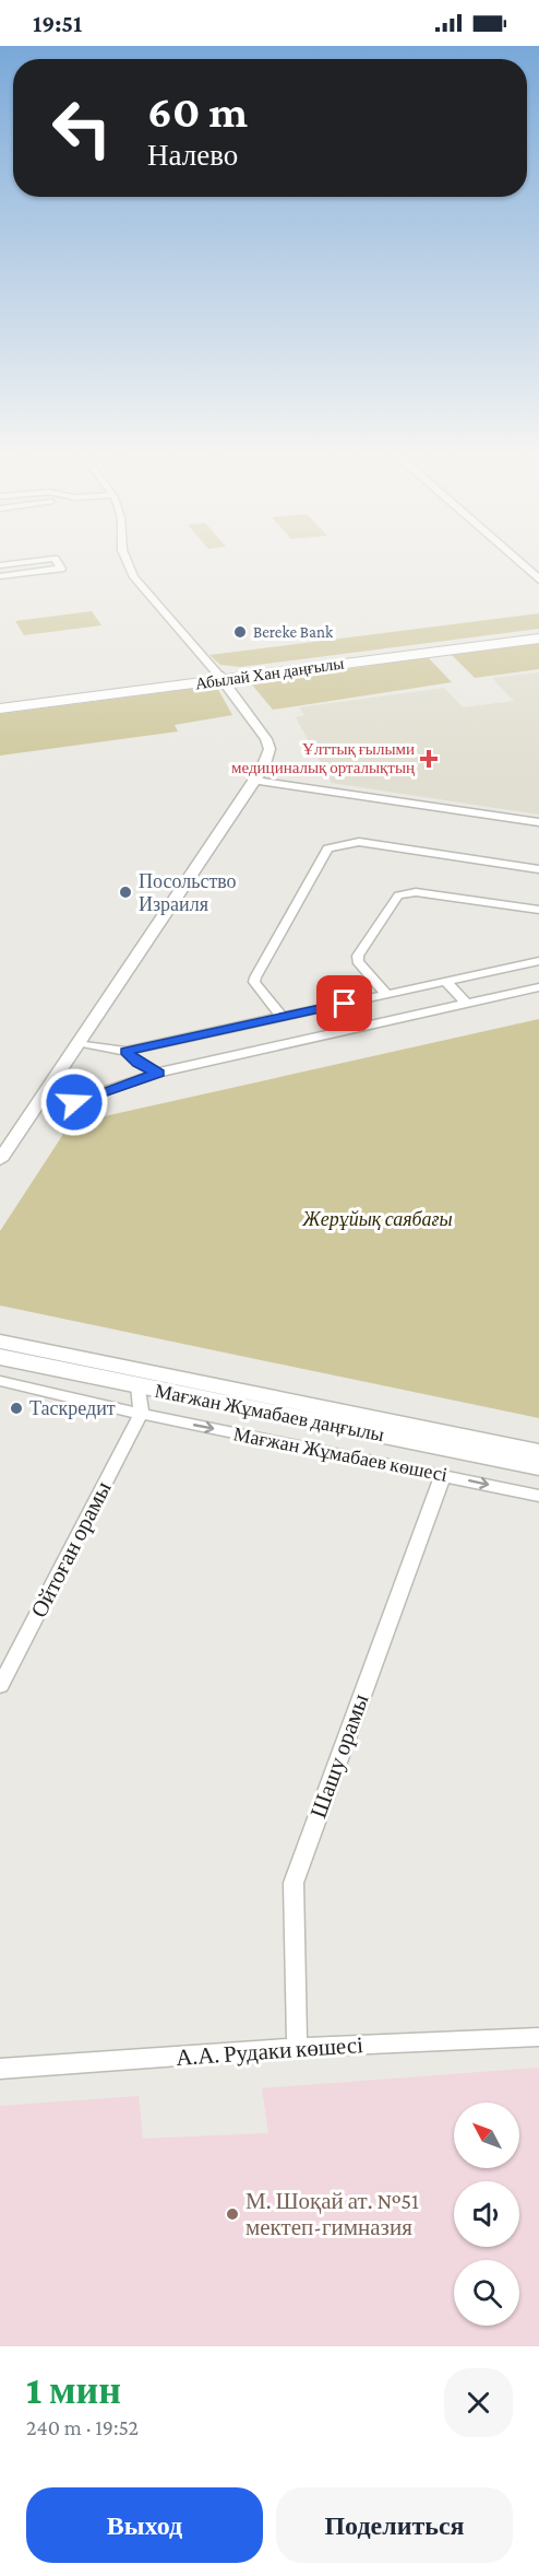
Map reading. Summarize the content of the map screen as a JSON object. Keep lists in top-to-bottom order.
{
  "streets": {
    "main road": ["Абылай Хан даңғылы", "Мағжан Жұмабаев даңғылы"],
    "street": [
      "Мағжан Жұмабаев көшесі",
      "Ойтоған орамы",
      "Шашу орамы",
      "А.А. Рудаки көшесі"
    ]
  },
  "crossings": [
    ["Мағжан Жұмабаев көшесі", "Ойтоған орамы"],
    ["Мағжан Жұмабаев көшесі", "Шашу орамы"],
    ["Шашу орамы", "А.А. Рудаки көшесі"]
  ],
  "one_way": ["Мағжан Жұмабаев көшесі"],
  "parks": ["Жерұйық саябағы"],
  "places": {
    "other": [
      "Bereke Bank",
      "Посольство Израиля",
      "Таскредит",
      "М. Шоқай ат. №51 мектеп-гимназия"
    ],
    "health": ["Ұлттық ғылыми медициналық орталықтың"]
  },
  "north": "top left",
  "page": {
    "status": "19:51",
    "turn": ["60 m", "Налево"],
    "heading": ["1 мин", "240 m · 19:52"],
    "buttons": ["Выход", "Поделиться"]
  }
}
